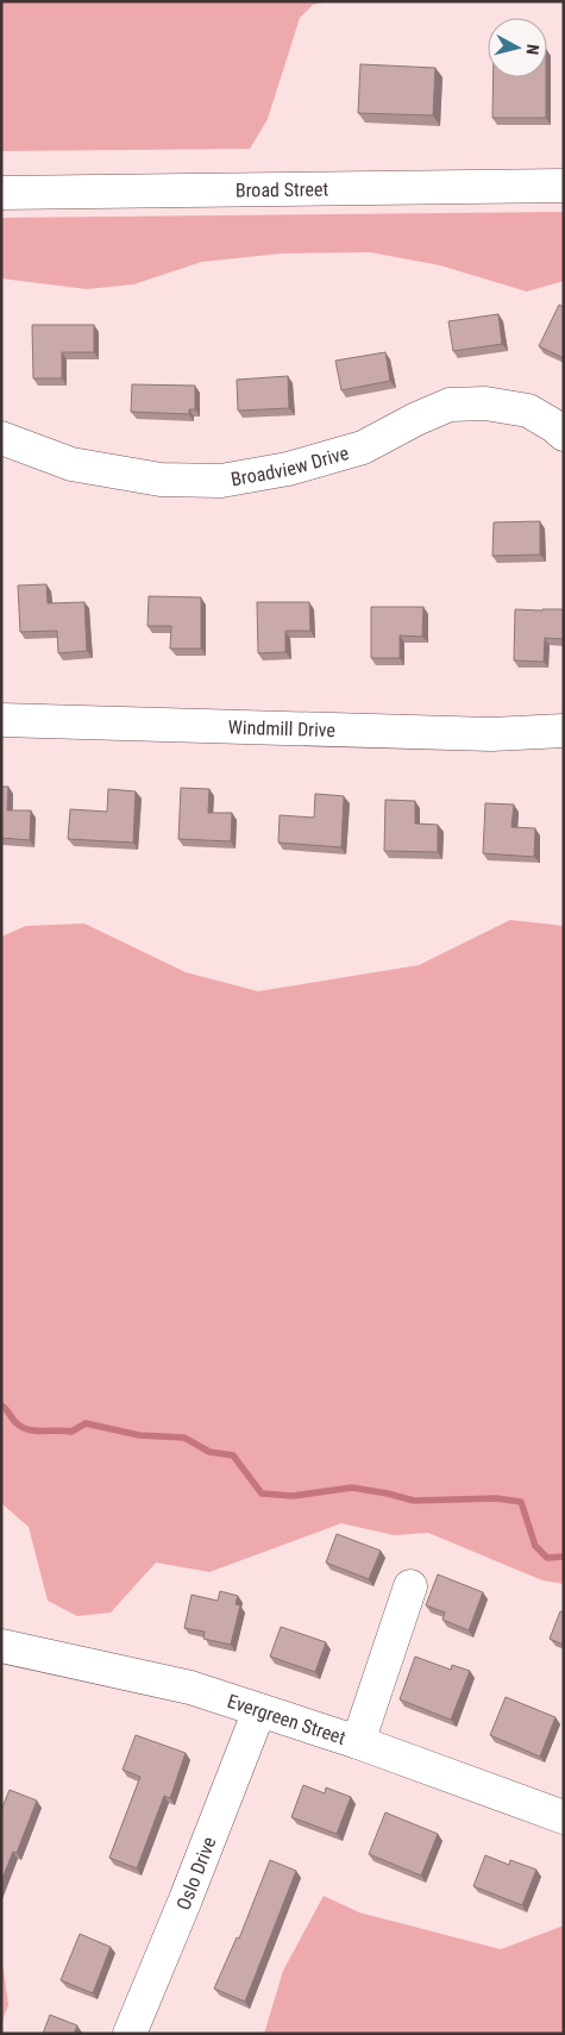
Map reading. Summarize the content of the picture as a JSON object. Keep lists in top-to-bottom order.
{
  "streets": {
    "street": [
      "Broad Street",
      "Broadview Drive",
      "Windmill Drive",
      "Evergreen Street",
      "Oslo Drive"
    ]
  },
  "crossings": [
    ["Evergreen Street", "Oslo Drive"]
  ],
  "north": "right"
}
